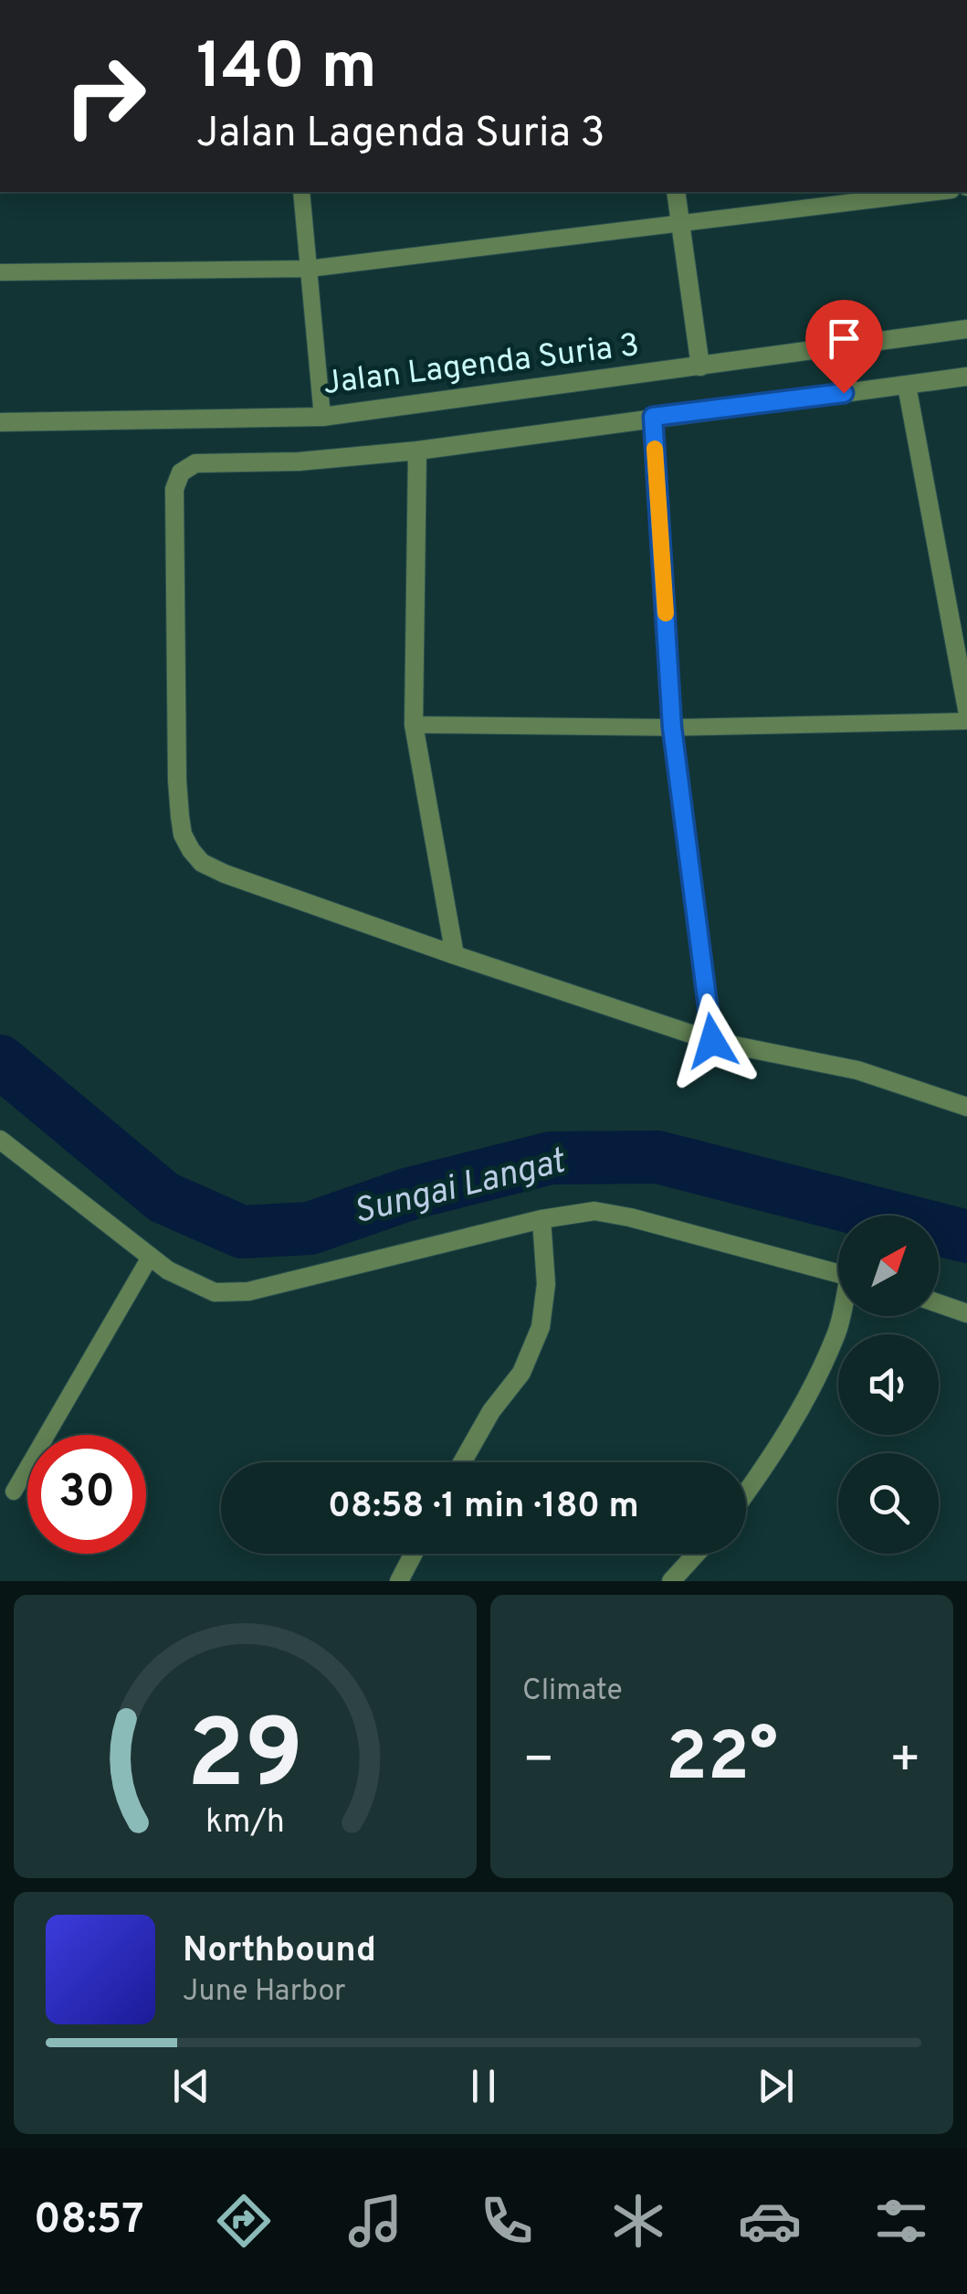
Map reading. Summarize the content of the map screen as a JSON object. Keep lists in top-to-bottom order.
{
  "streets": {
    "street": ["Jalan Lagenda Suria 3"]
  },
  "water": ["Sungai Langat"],
  "north": "top right",
  "page": {
    "turn": ["140 m", "Jalan Lagenda Suria 3"],
    "limit": "30",
    "trip": "08:58 · 1 min · 180 m",
    "tile": "Climate",
    "heat": ["−", "22°", "+"],
    "song": ["Northbound", "June Harbor"],
    "tabs": "08:57",
    "gauge": ["29", "km/h"]
  }
}
